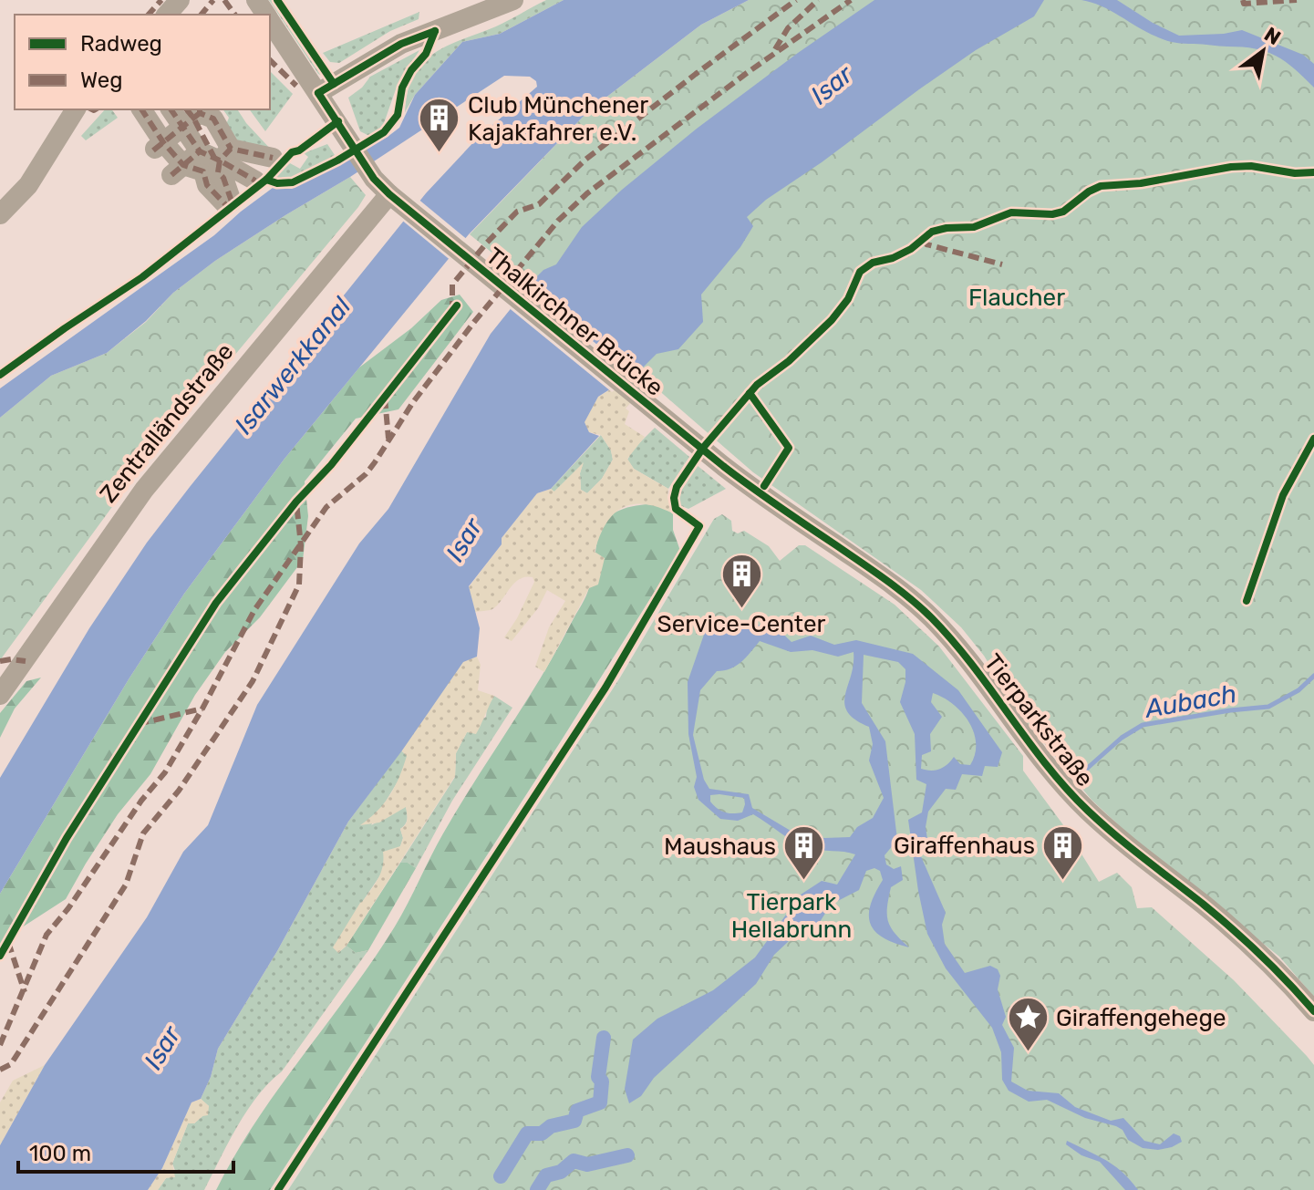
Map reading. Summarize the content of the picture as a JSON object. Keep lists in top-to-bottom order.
{
  "streets": {
    "street": ["Thalkirchner Brücke", "Zentralländstraße", "Tierparkstraße"]
  },
  "crossings": [
    ["Thalkirchner Brücke", "Zentralländstraße"],
    ["Thalkirchner Brücke", "Tierparkstraße"]
  ],
  "water": ["Isar", "Isarwerkkanal", "Aubach"],
  "parks": ["Flaucher", "Tierpark Hellabrunn"],
  "places": {
    "building": [
      "Club Münchener Kajakfahrer e.V.",
      "Service-Center",
      "Giraffenhaus",
      "Maushaus"
    ],
    "place": ["Giraffengehege"]
  },
  "legend": ["Radweg", "Weg"],
  "scale_bar": "100 m",
  "north": "top right"
}
